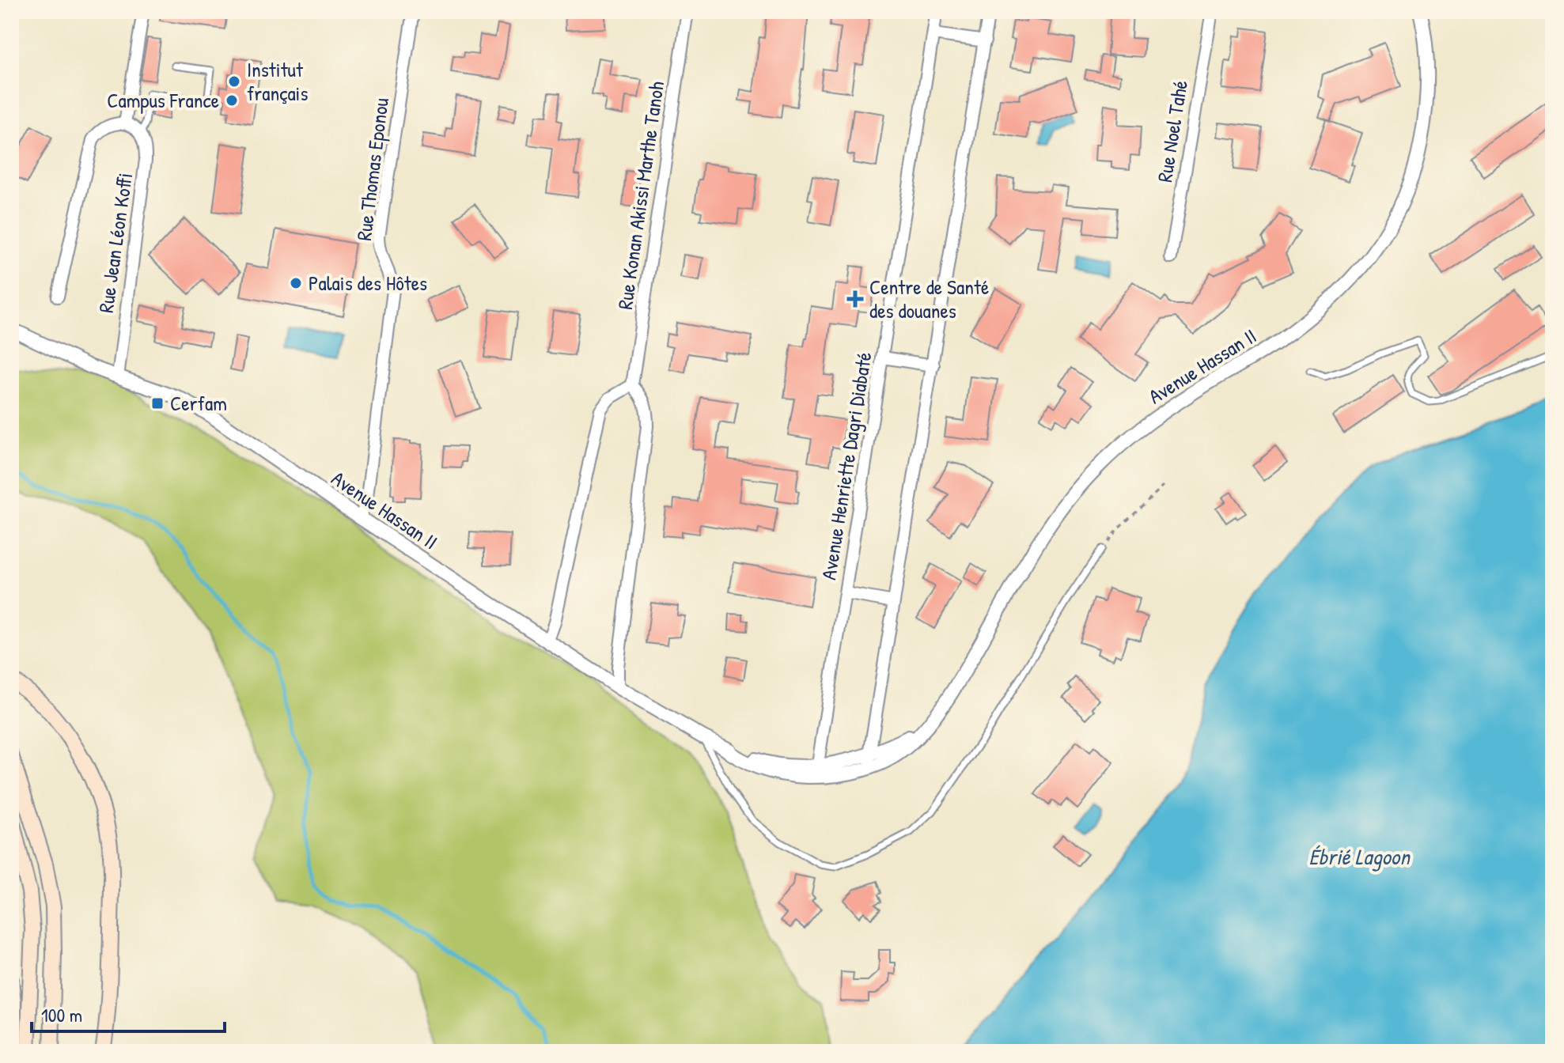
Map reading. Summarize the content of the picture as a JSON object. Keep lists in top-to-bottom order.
{
  "streets": {
    "street": [
      "Rue Noel Tahé",
      "Rue Thomas Eponou",
      "Rue Konan Akissi Marthe Tanoh",
      "Rue Jean Léon Koffi",
      "Avenue Hassan II",
      "Avenue Henriette Dagri Diabaté"
    ]
  },
  "crossings": [
    ["Rue Thomas Eponou", "Avenue Hassan II"],
    ["Rue Jean Léon Koffi", "Avenue Hassan II"],
    ["Avenue Hassan II", "Avenue Henriette Dagri Diabaté"]
  ],
  "water": ["Ébrié Lagoon"],
  "places": {
    "other": ["Institut français", "Campus France", "Palais des Hôtes"],
    "health": ["Centre de Santé des douanes"],
    "transit": ["Cerfam"]
  },
  "scale_bar": "100 m"
}
